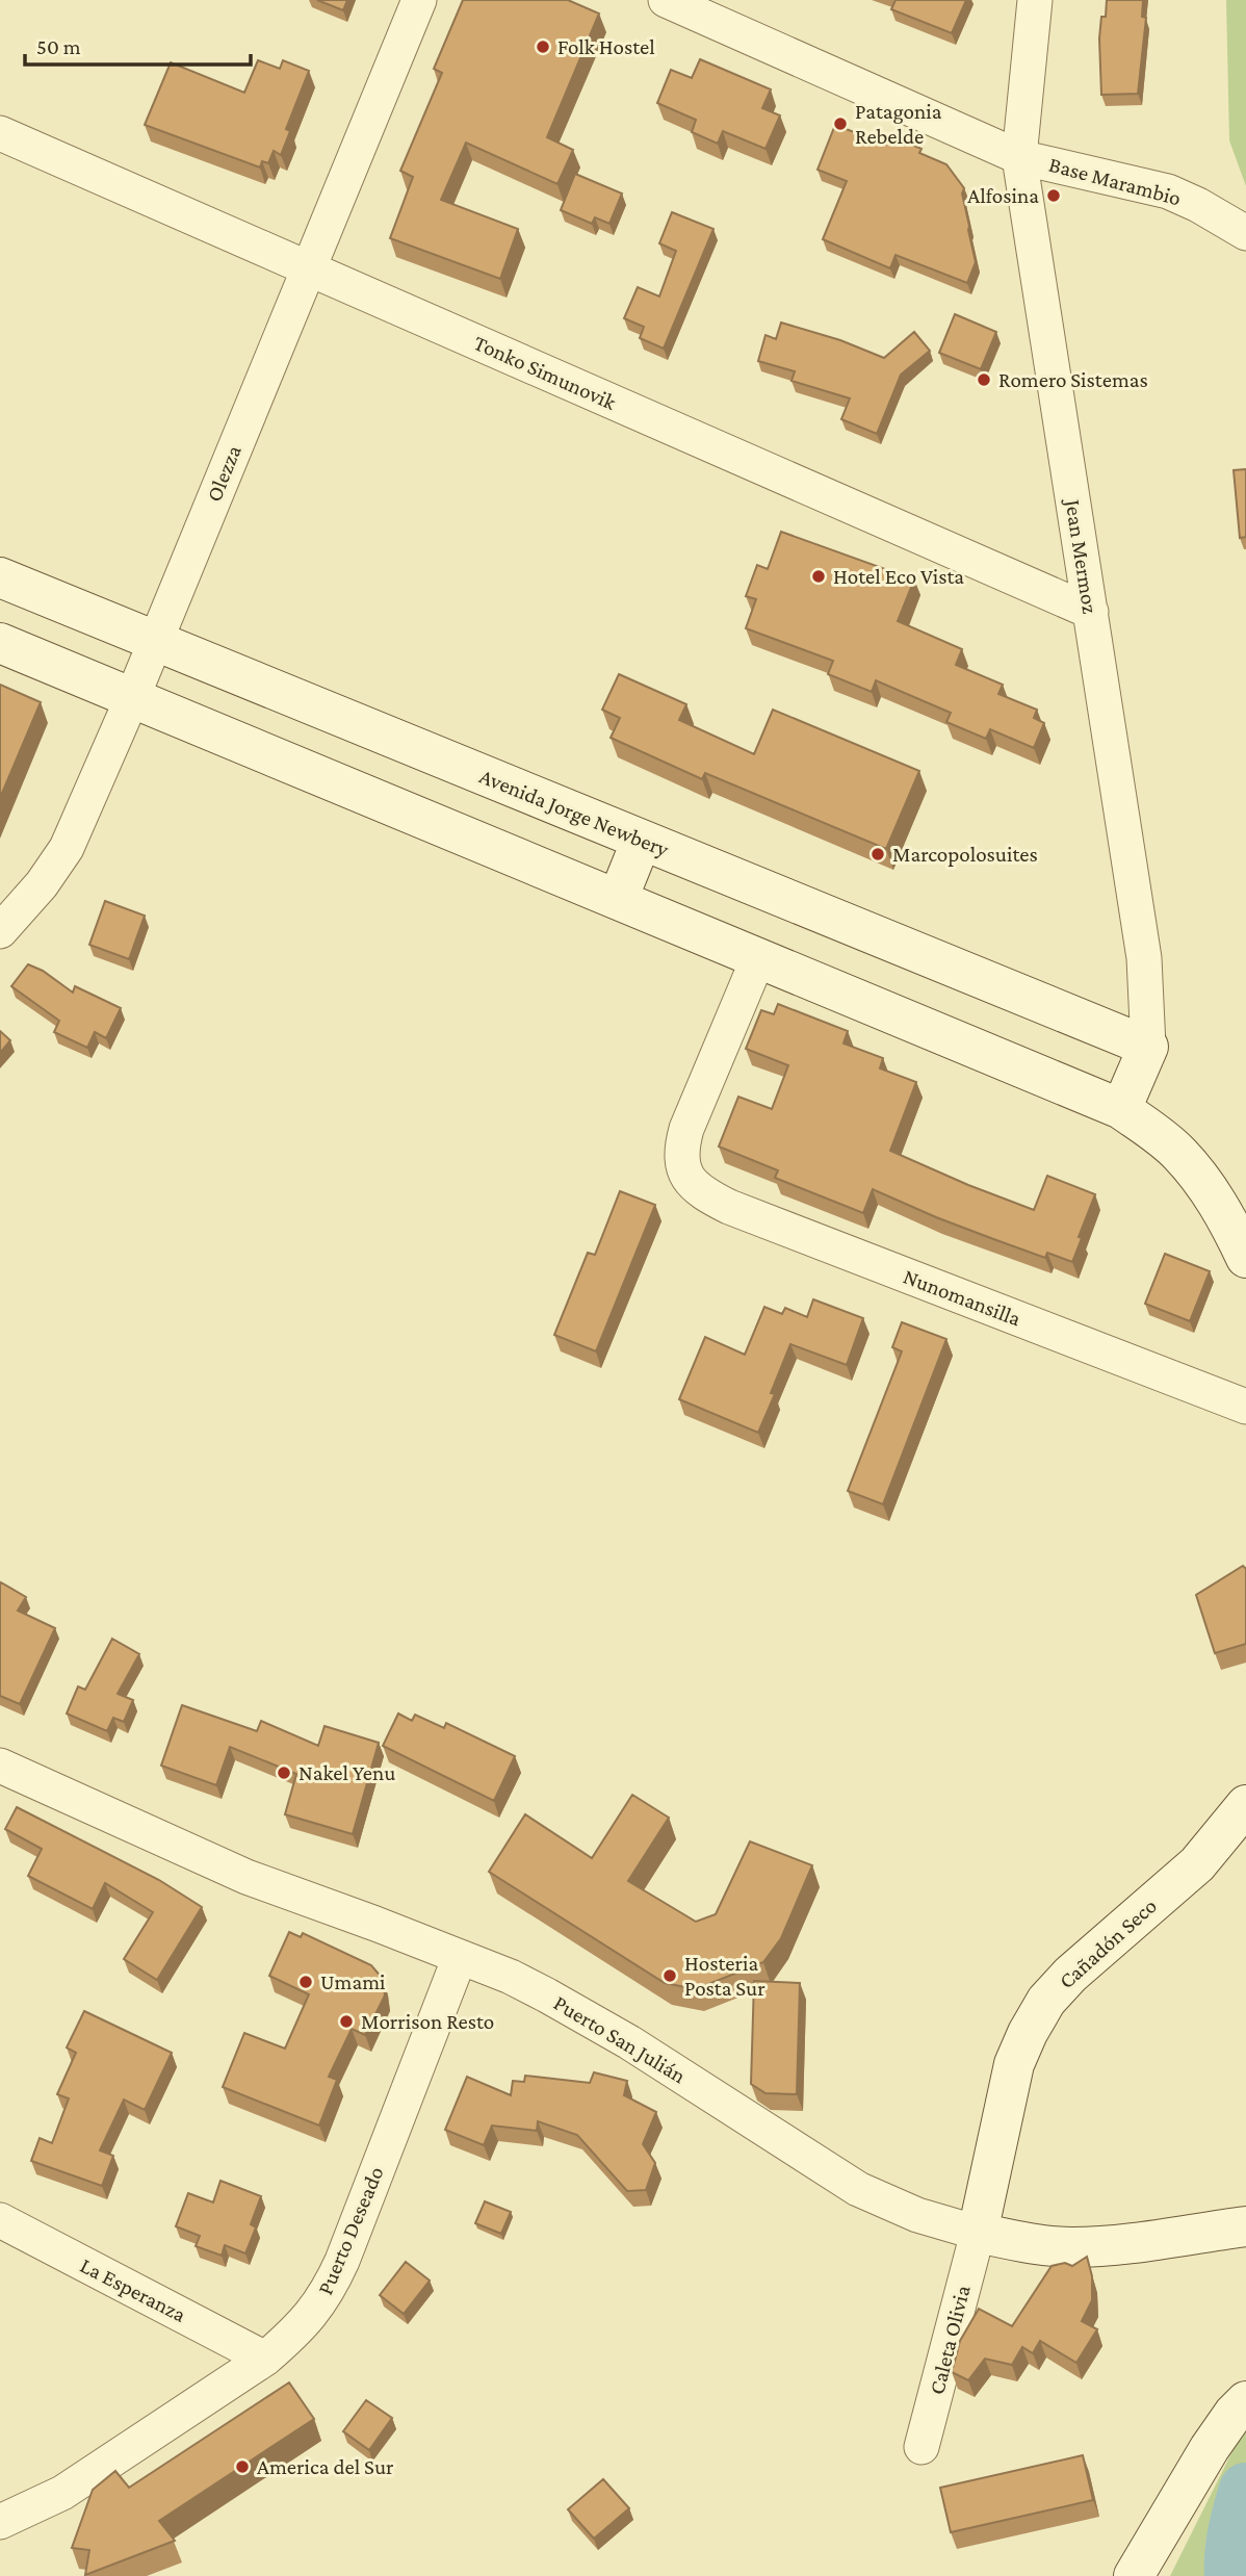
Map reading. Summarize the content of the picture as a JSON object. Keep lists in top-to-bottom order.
{
  "streets": {
    "street": [
      "Base Marambio",
      "Tonko Simunovik",
      "Olezza",
      "Jean Mermoz",
      "Avenida Jorge Newbery",
      "Nunomansilla",
      "Cañadón Seco",
      "Puerto San Julián",
      "Puerto Deseado",
      "La Esperanza",
      "Caleta Olivia"
    ]
  },
  "crossings": [
    ["Base Marambio", "Jean Mermoz"],
    ["Tonko Simunovik", "Olezza"],
    ["Tonko Simunovik", "Jean Mermoz"],
    ["Olezza", "Avenida Jorge Newbery"],
    ["Jean Mermoz", "Avenida Jorge Newbery"],
    ["Cañadón Seco", "Puerto San Julián"],
    ["Cañadón Seco", "Caleta Olivia"],
    ["Puerto San Julián", "Puerto Deseado"],
    ["Puerto San Julián", "Caleta Olivia"],
    ["Puerto Deseado", "La Esperanza"]
  ],
  "places": [
    "Folk Hostel",
    "Patagonia Rebelde",
    "Alfosina",
    "Romero Sistemas",
    "Hotel Eco Vista",
    "Marcopolosuites",
    "Nakel Yenu",
    "Hosteria Posta Sur",
    "Umami",
    "Morrison Resto",
    "America del Sur"
  ],
  "scale_bar": "50 m"
}
